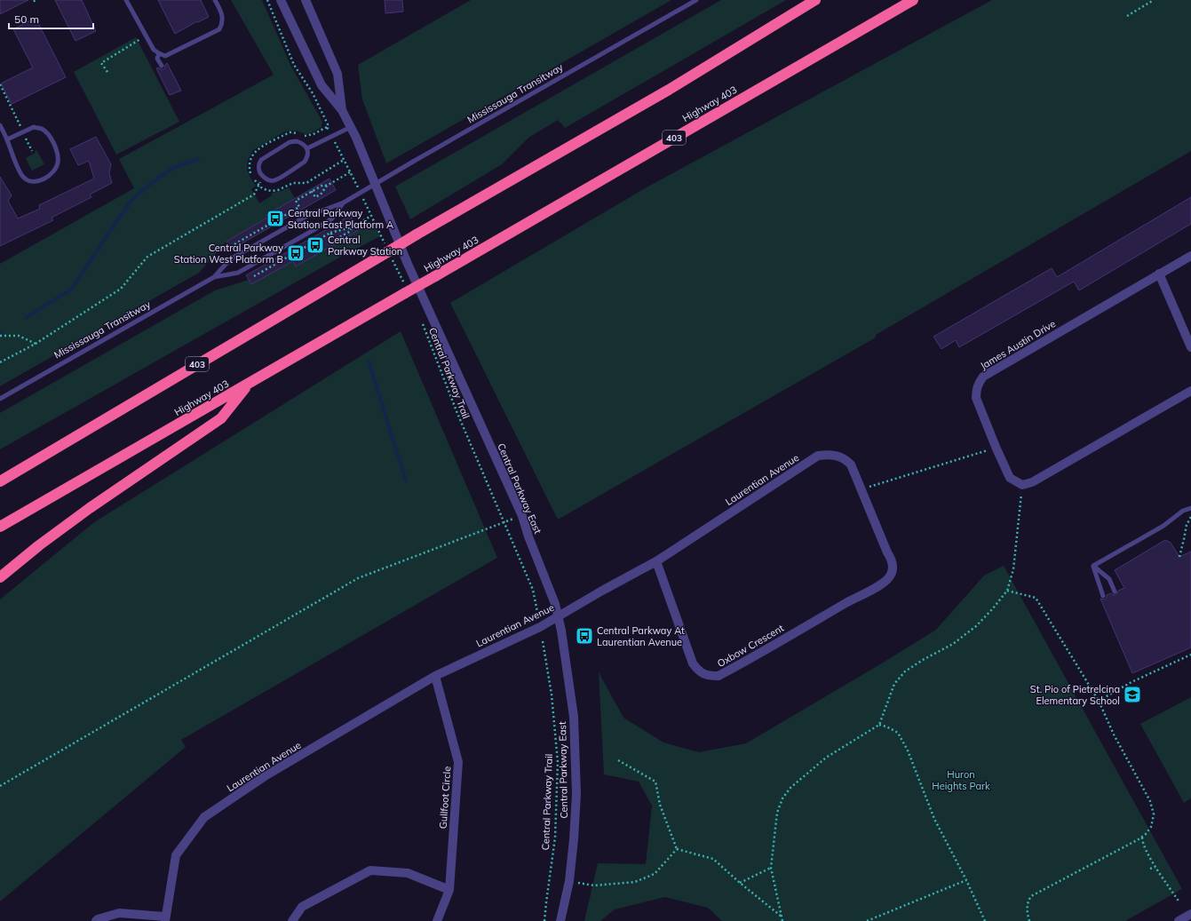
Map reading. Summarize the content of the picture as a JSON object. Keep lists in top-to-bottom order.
{
  "streets": {
    "highway": ["Highway 403", "403"],
    "street": [
      "James Austin Drive",
      "Laurentian Avenue",
      "Central Parkway East",
      "Oxbow Crescent",
      "Gullfoot Circle"
    ],
    "lane": ["Mississauga Transitway"],
    "path": ["Central Parkway Trail"]
  },
  "crossings": [
    ["Laurentian Avenue", "Central Parkway East"],
    ["Laurentian Avenue", "Oxbow Crescent"],
    ["Laurentian Avenue", "Gullfoot Circle"]
  ],
  "parks": ["Huron Heights Park"],
  "places": {
    "bus stop": [
      "Central Parkway Station East Platform A",
      "Central Parkway Station",
      "Central Parkway Station West Platform B",
      "Central Parkway At Laurentian Avenue"
    ],
    "school or university": ["St. Pio of Pietrelcina Elementary School"]
  },
  "scale_bar": "50 m"
}
